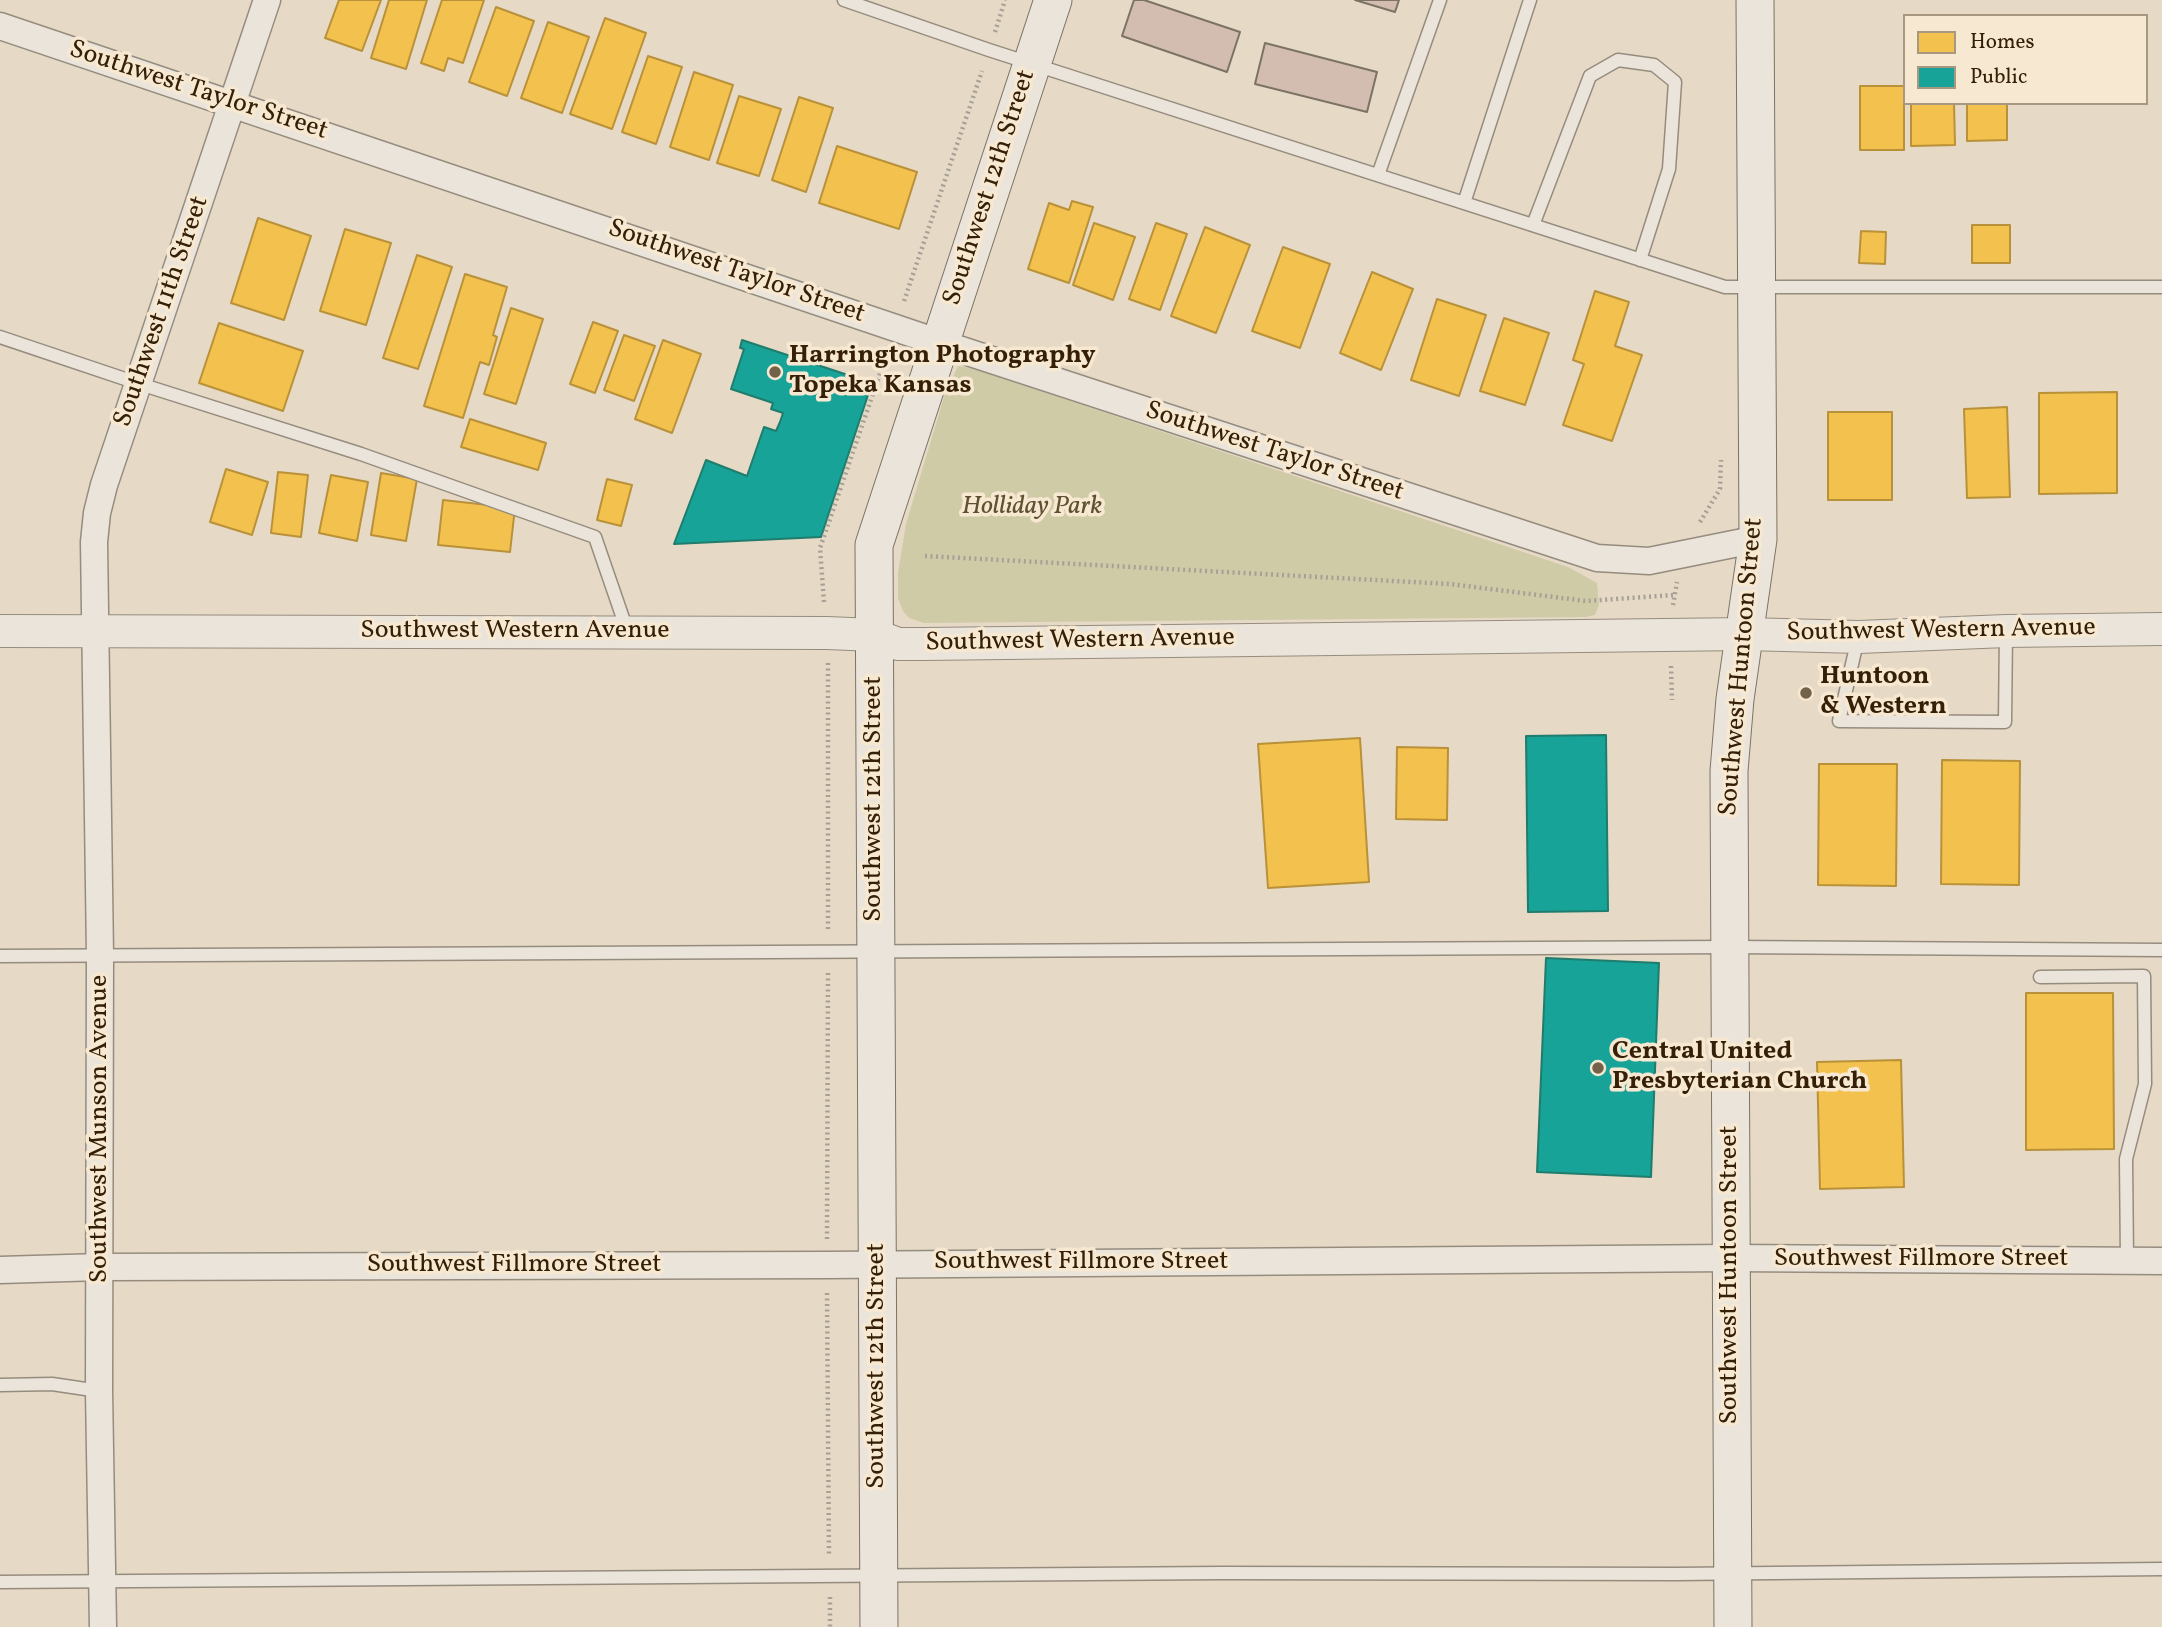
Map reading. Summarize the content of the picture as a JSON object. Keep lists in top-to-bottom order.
{
  "streets": {
    "main road": ["Southwest 12th Street", "Southwest Huntoon Street"],
    "street": [
      "Southwest Taylor Street",
      "Southwest 11th Street",
      "Southwest Western Avenue",
      "Southwest Munson Avenue",
      "Southwest Fillmore Street"
    ]
  },
  "crossings": [
    ["Southwest Taylor Street", "Southwest 12th Street"],
    ["Southwest Taylor Street", "Southwest 11th Street"],
    ["Southwest Taylor Street", "Southwest Huntoon Street"],
    ["Southwest 12th Street", "Southwest Western Avenue"],
    ["Southwest 12th Street", "Southwest Fillmore Street"],
    ["Southwest 11th Street", "Southwest Western Avenue"],
    ["Southwest 11th Street", "Southwest Munson Avenue"],
    ["Southwest Western Avenue", "Southwest Huntoon Street"],
    ["Southwest Western Avenue", "Southwest Munson Avenue"],
    ["Southwest Huntoon Street", "Southwest Fillmore Street"],
    ["Southwest Munson Avenue", "Southwest Fillmore Street"]
  ],
  "parks": ["Holliday Park"],
  "places": ["Harrington Photography Topeka Kansas", "Huntoon & Western", "Central United Presbyterian Church"],
  "legend": ["Homes", "Public"]
}
